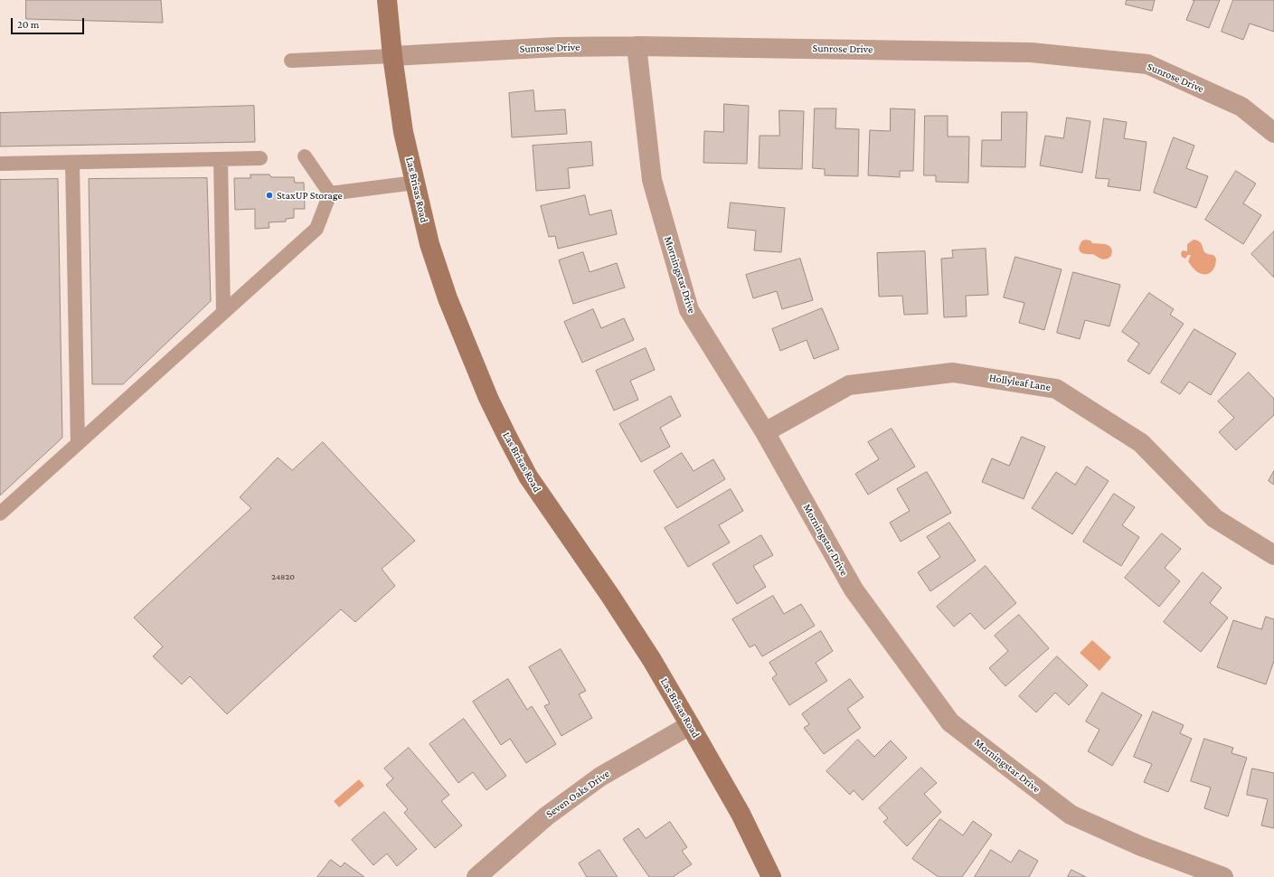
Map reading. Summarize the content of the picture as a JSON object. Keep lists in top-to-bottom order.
{
  "streets": {
    "street": [
      "Sunrose Drive",
      "Las Brisas Road",
      "Morningstar Drive",
      "Hollyleaf Lane",
      "Seven Oaks Drive"
    ]
  },
  "crossings": [
    ["Sunrose Drive", "Las Brisas Road"],
    ["Sunrose Drive", "Morningstar Drive"],
    ["Las Brisas Road", "Seven Oaks Drive"],
    ["Morningstar Drive", "Hollyleaf Lane"]
  ],
  "places": ["StaxUP Storage"],
  "house_numbers": ["24820"],
  "scale_bar": "20 m"
}
